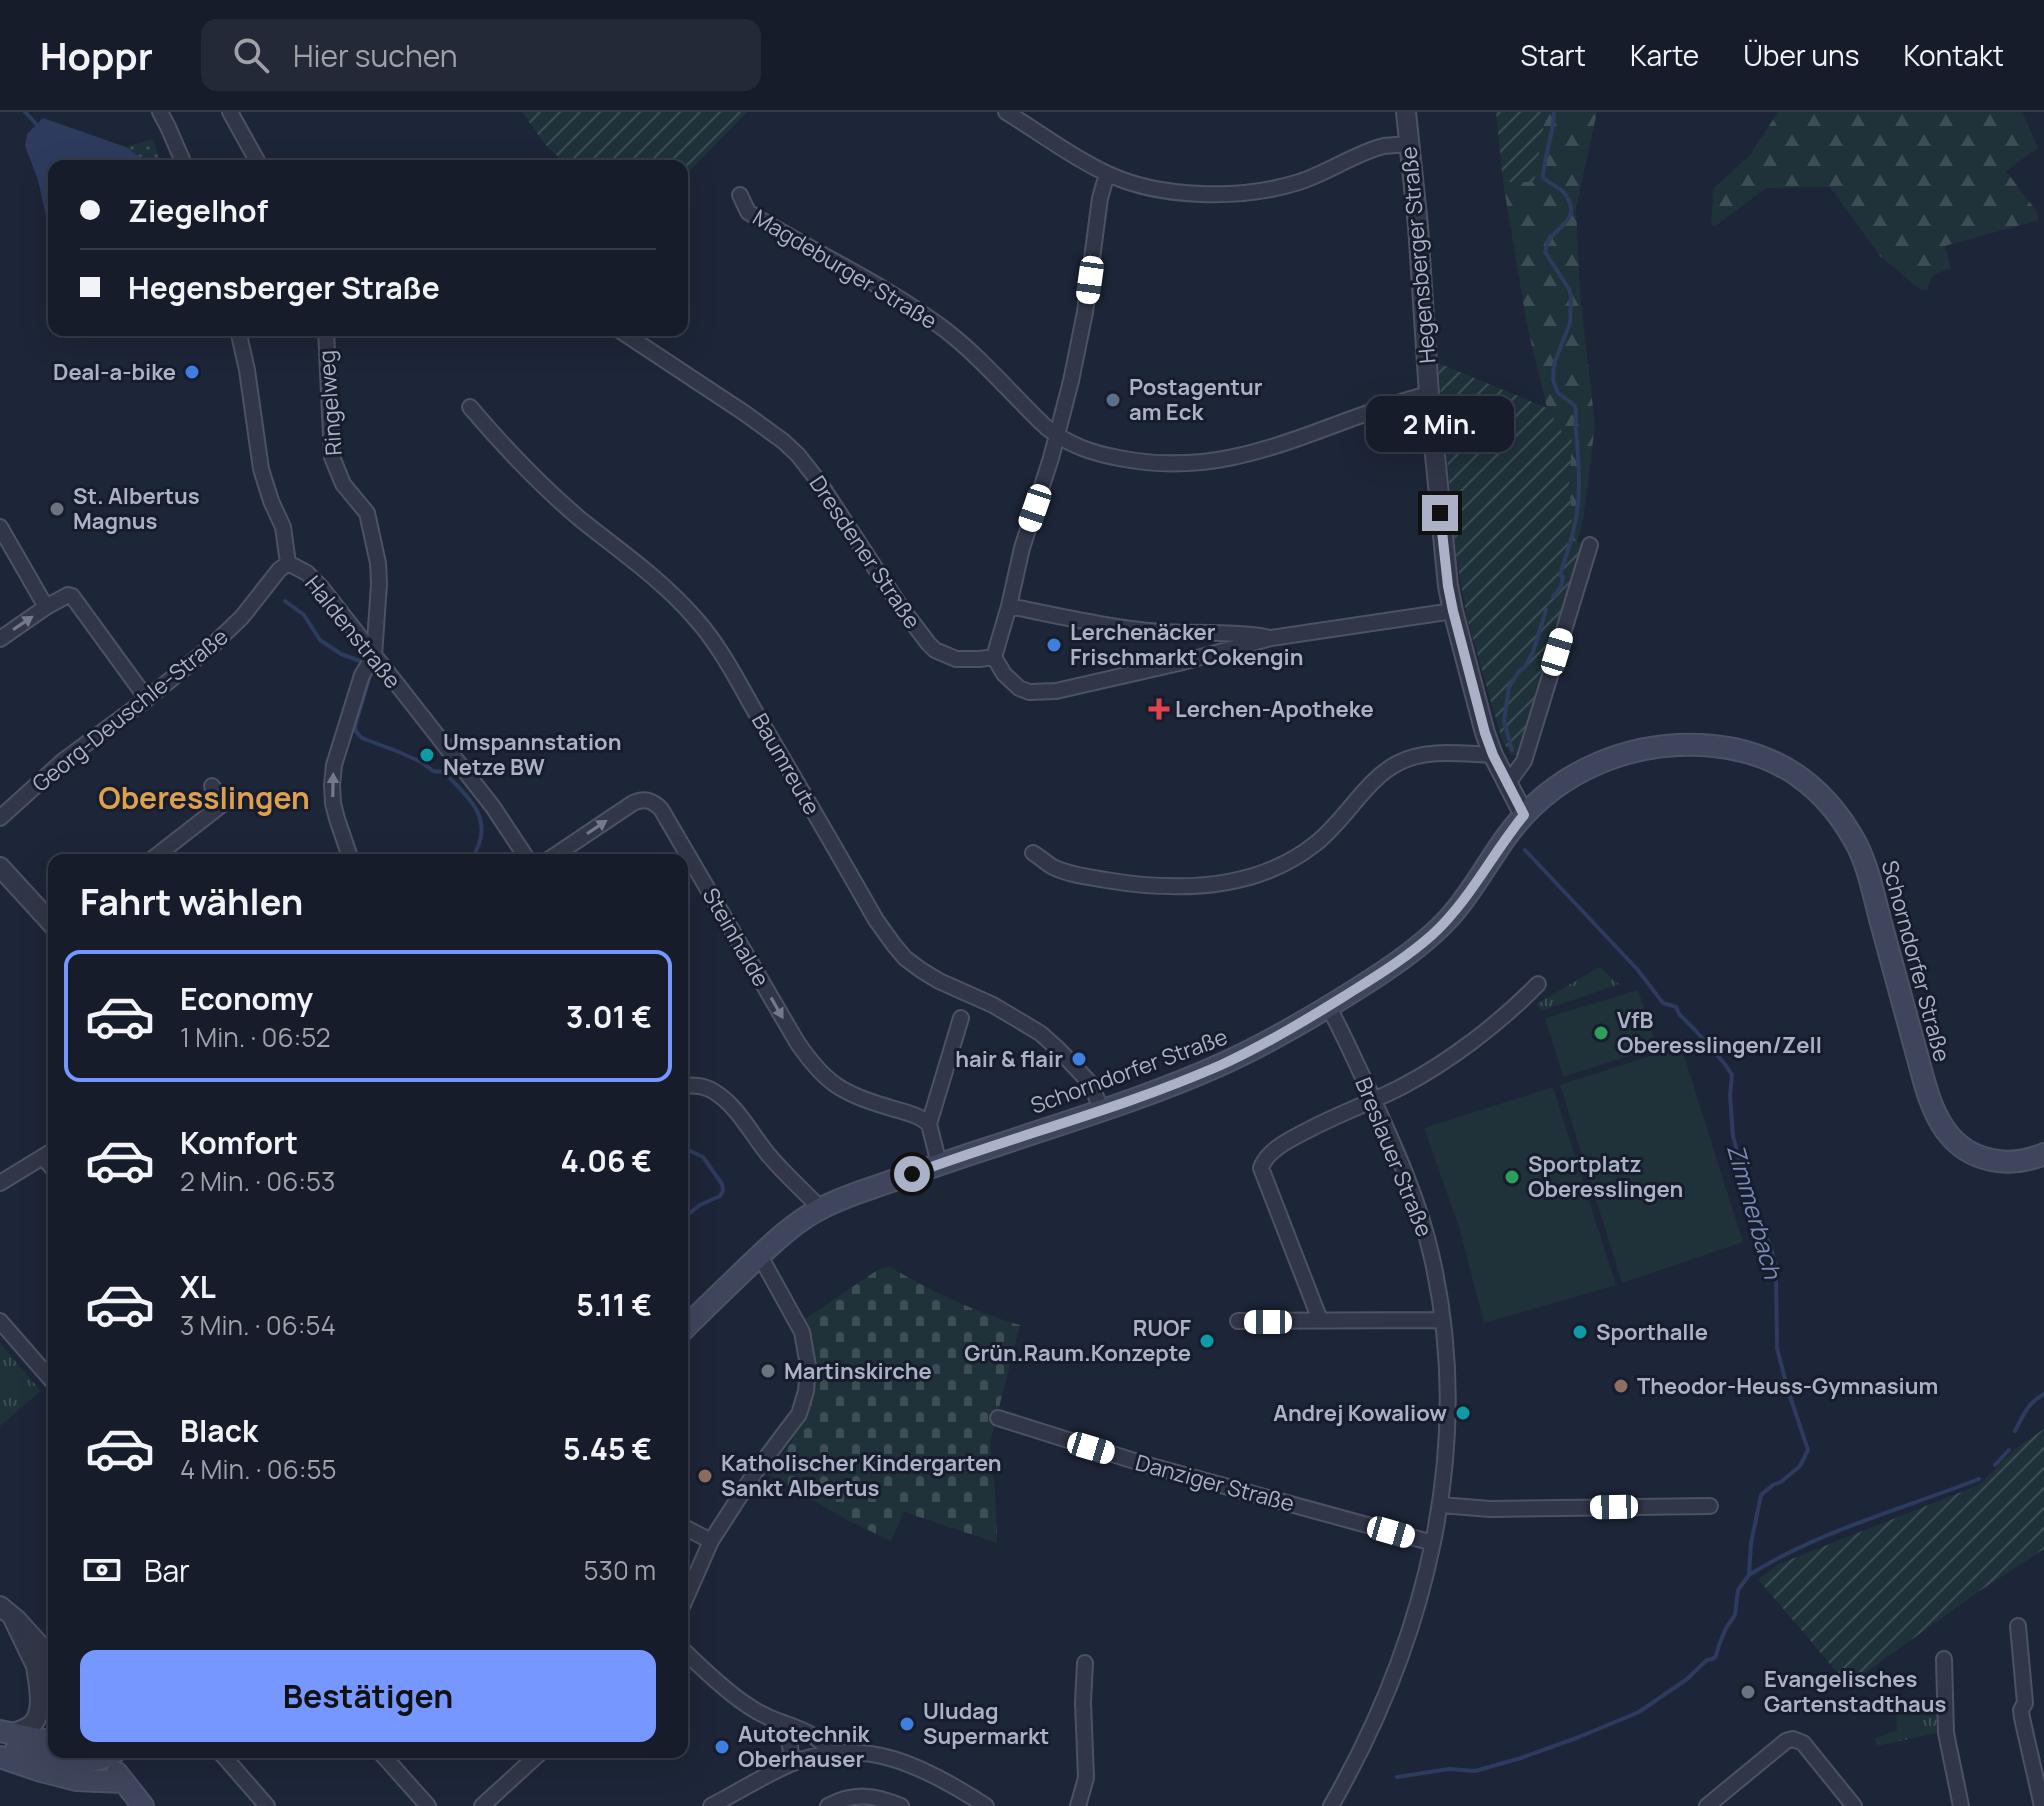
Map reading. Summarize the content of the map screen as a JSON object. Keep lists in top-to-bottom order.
{
  "streets": {
    "main road": ["Schorndorfer Straße"],
    "street": [
      "Hegensberger Straße",
      "Magdeburger Straße",
      "Ringelweg",
      "Dresdener Straße",
      "Haldenstraße",
      "Georg-Deuschle-Straße",
      "Baumreute",
      "Steinhalde",
      "Breslauer Straße",
      "Danziger Straße"
    ]
  },
  "crossings": [
    ["Hegensberger Straße", "Magdeburger Straße"],
    ["Hegensberger Straße", "Schorndorfer Straße"],
    ["Ringelweg", "Haldenstraße"],
    ["Haldenstraße", "Georg-Deuschle-Straße"],
    ["Baumreute", "Schorndorfer Straße"],
    ["Schorndorfer Straße", "Breslauer Straße"],
    ["Breslauer Straße", "Danziger Straße"]
  ],
  "districts": ["Oberesslingen"],
  "water": ["Zimmerbach"],
  "places": {
    "other": [
      "Deal-a-bike",
      "Postagentur am Eck",
      "St. Albertus Magnus",
      "Lerchenäcker Frischmarkt Cokengin",
      "Umspannstation Netze BW",
      "VfB Oberesslingen/Zell",
      "hair & flair",
      "Sportplatz Oberesslingen",
      "Sporthalle",
      "RUOF Grün.Raum.Konzepte",
      "Martinskirche",
      "Theodor-Heuss-Gymnasium",
      "Andrej Kowaliow",
      "Katholischer Kindergarten Sankt Albertus",
      "Evangelisches Gartenstadthaus",
      "Uludag Supermarkt",
      "Autotechnik Oberhauser"
    ],
    "health": ["Lerchen-Apotheke"]
  },
  "page": {
    "header": "Hoppr",
    "search": "Hier suchen",
    "nav": [
      "Start",
      "Karte",
      "Über uns",
      "Kontakt"
    ],
    "banner": ["Ziegelhof", "Hegensberger Straße"],
    "bubble": "2 Min.",
    "heading": "Fahrt wählen",
    "list": [
      {
        "name": "Economy",
        "note": "1 Min. · 06:52",
        "value": "3.01 €"
      },
      {
        "name": "Komfort",
        "note": "2 Min. · 06:53",
        "value": "4.06 €"
      },
      {
        "name": "XL",
        "note": "3 Min. · 06:54",
        "value": "5.11 €"
      },
      {
        "name": "Black",
        "note": "4 Min. · 06:55",
        "value": "5.45 €"
      }
    ],
    "pay": ["Bar", "530 m"],
    "buttons": "Bestätigen"
  }
}
